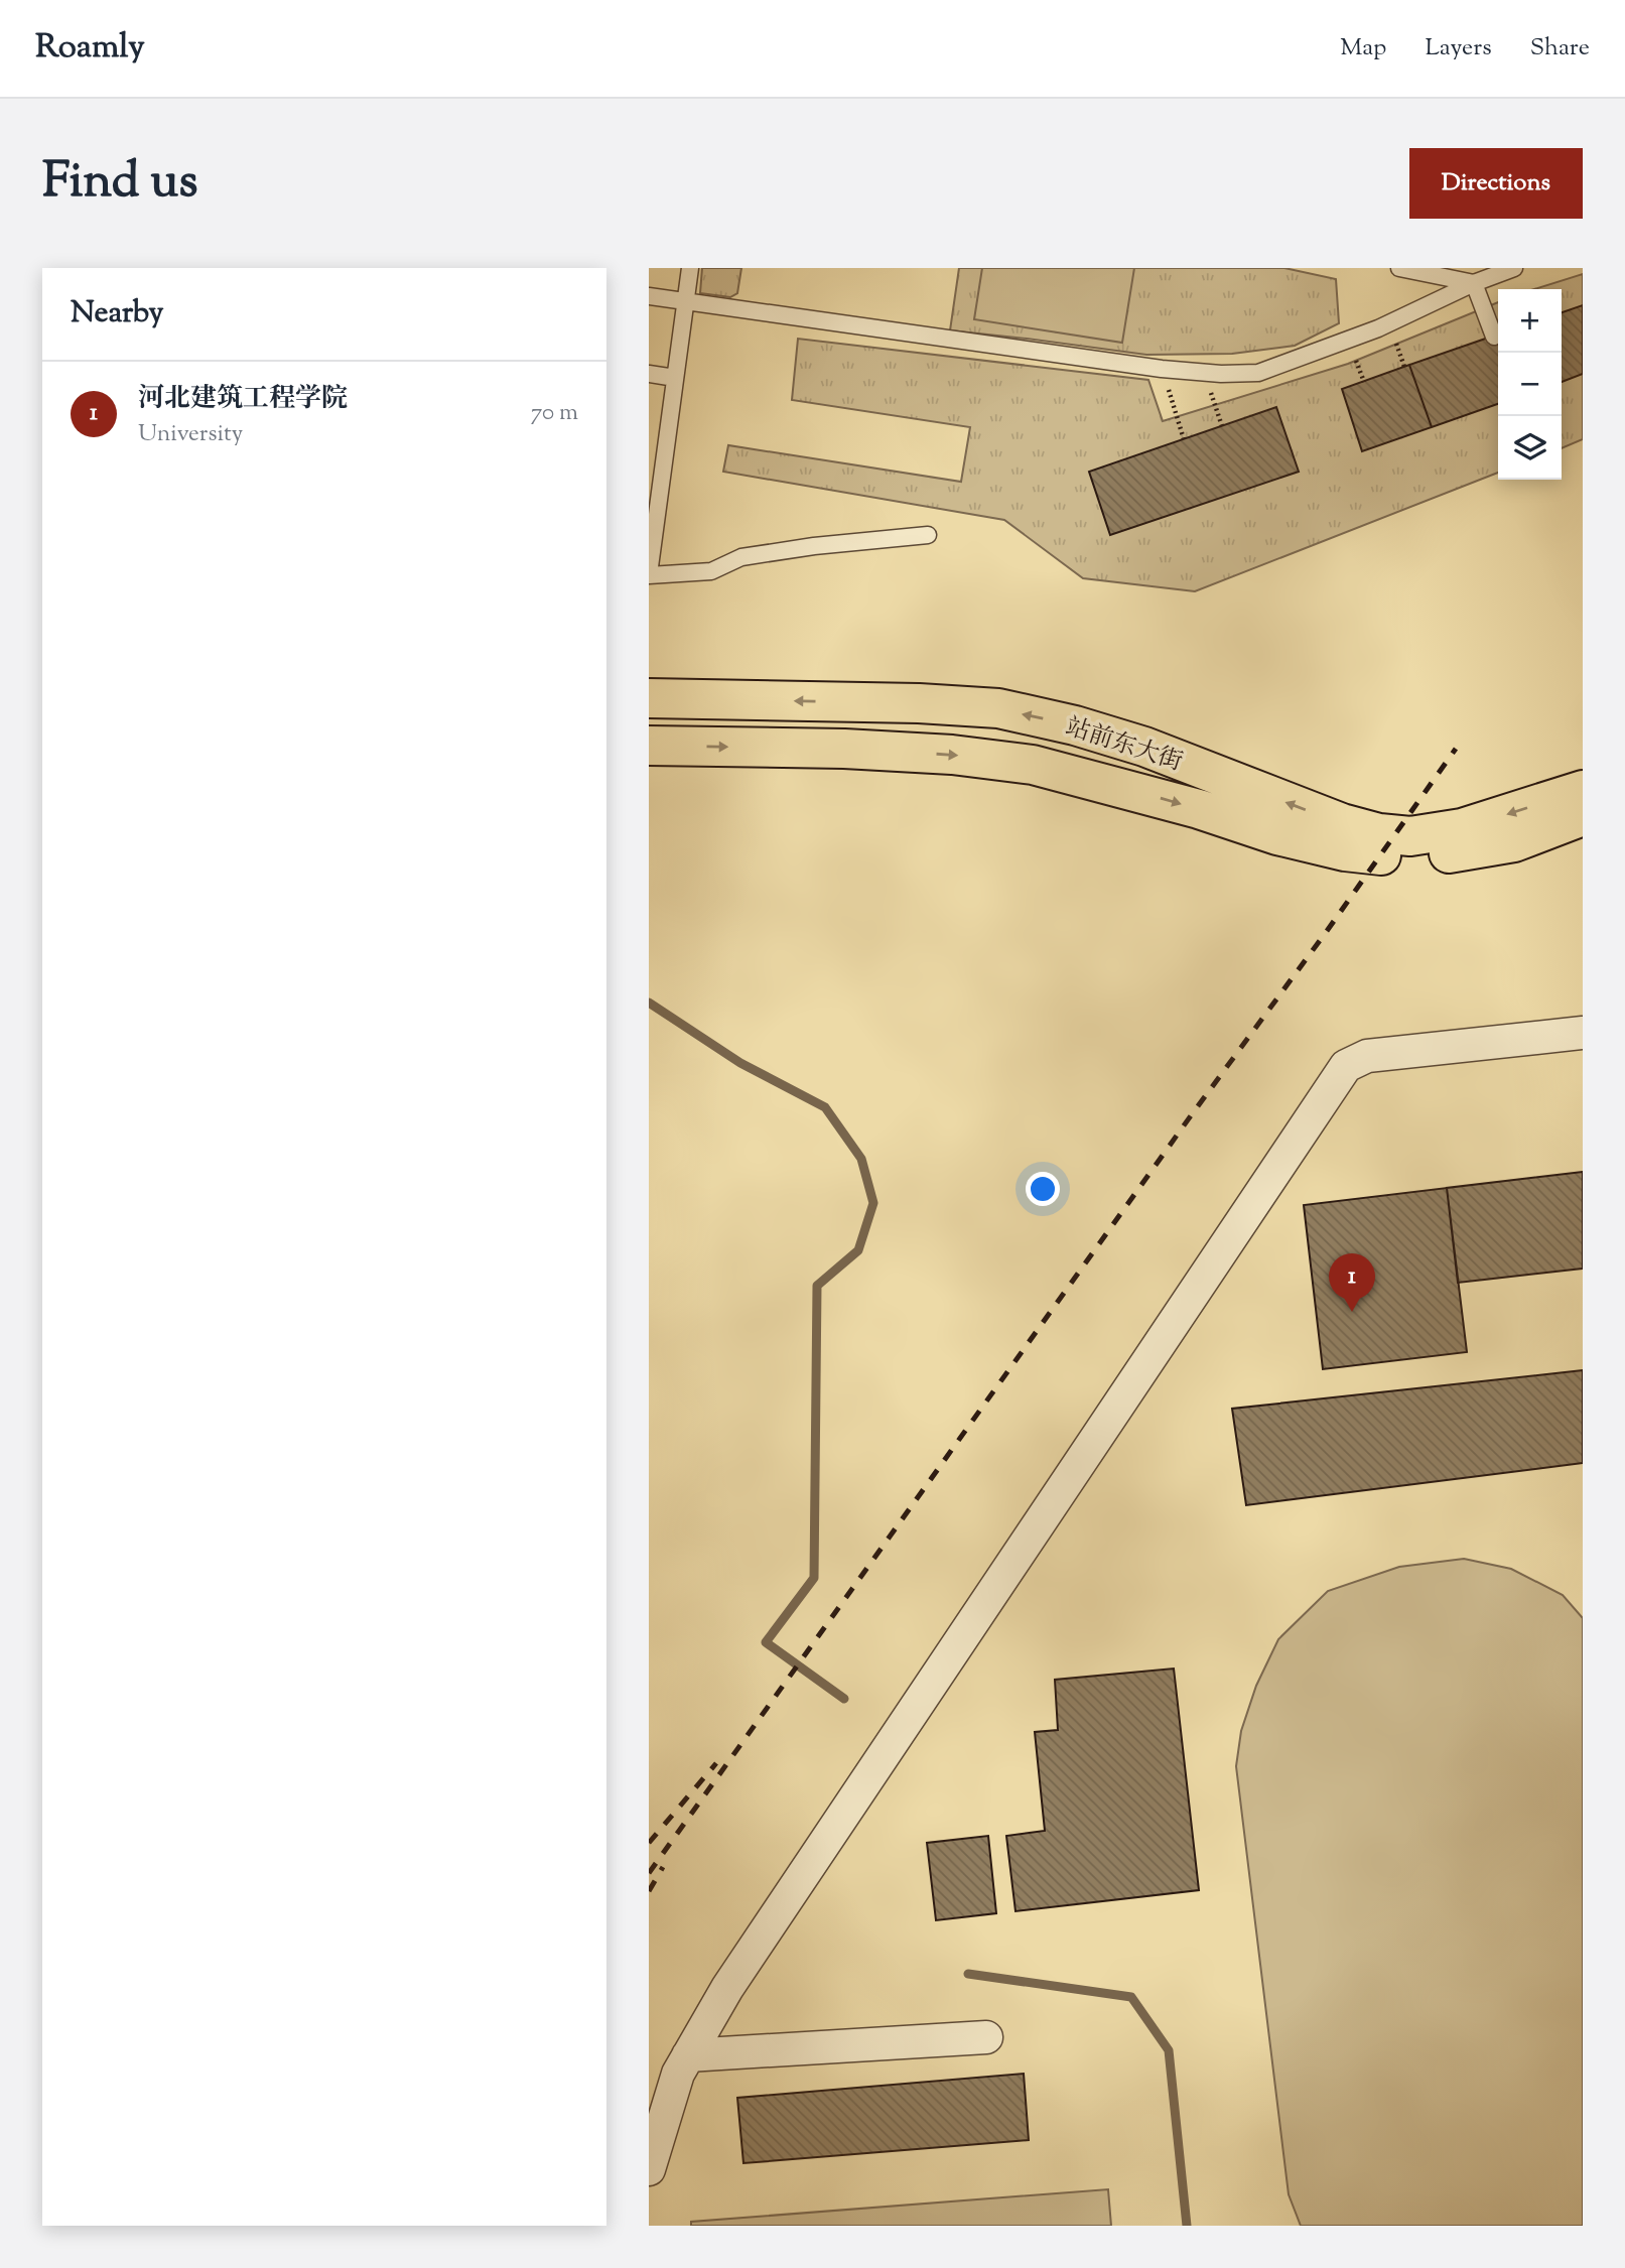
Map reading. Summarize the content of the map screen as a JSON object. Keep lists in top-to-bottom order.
{
  "streets": {
    "main road": ["站前东大街"]
  },
  "page": {
    "header": "Roamly",
    "nav": ["Map", "Layers", "Share"],
    "title": "Find us",
    "buttons": "Directions",
    "heading": "Nearby",
    "map_buttons": ["+", "−"],
    "list": [
      {
        "mark": "1",
        "name": "河北建筑工程学院",
        "note": "University",
        "value": "70 m"
      }
    ],
    "pins": "1"
  }
}
